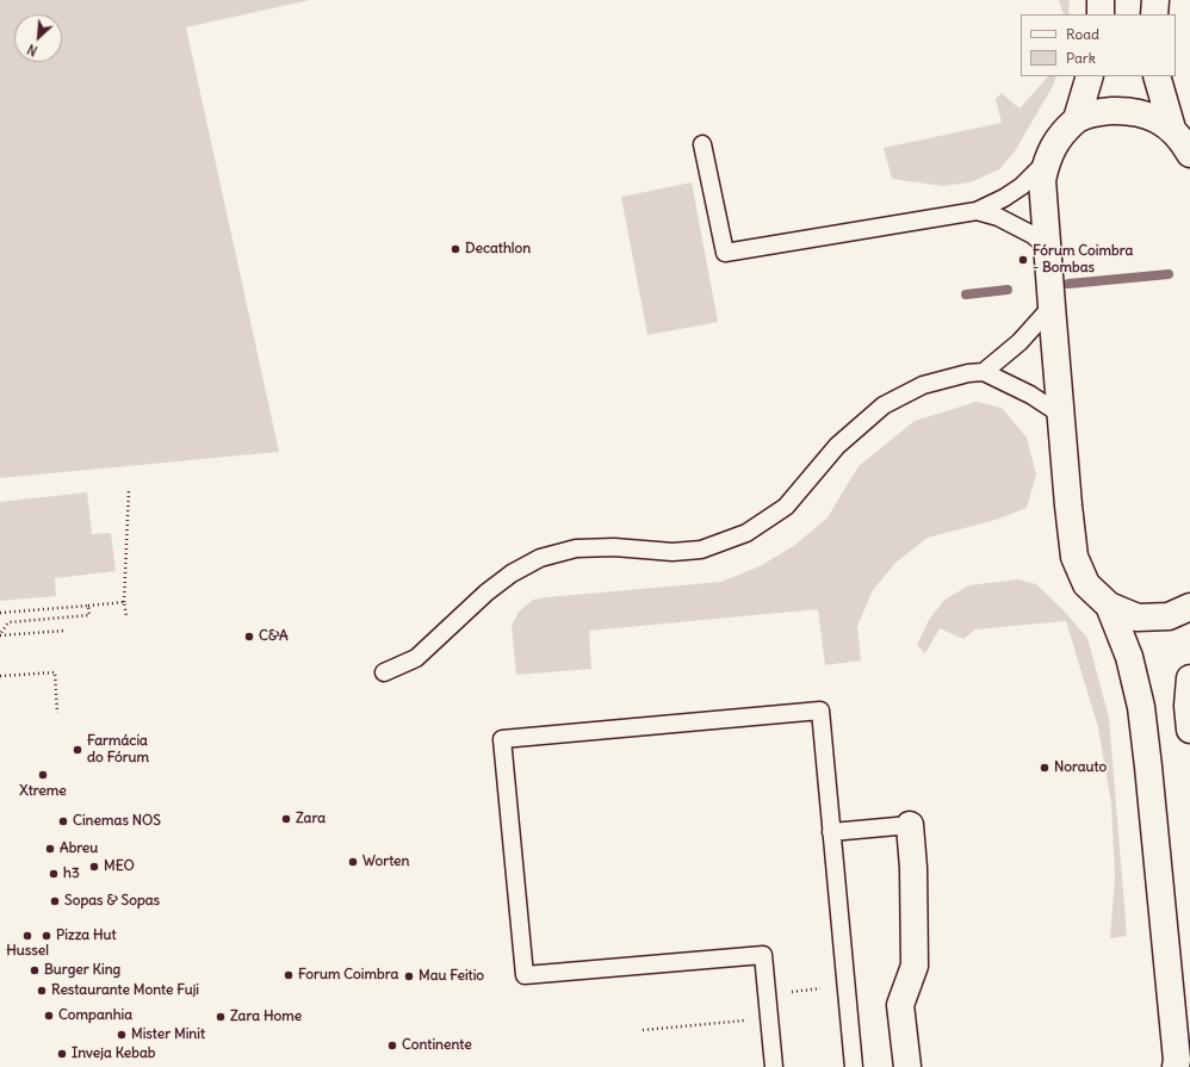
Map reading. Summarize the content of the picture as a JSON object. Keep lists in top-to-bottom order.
{
  "places": [
    "Decathlon",
    "Fórum Coimbra - Bombas",
    "C&A",
    "Farmácia do Fórum",
    "Norauto",
    "Xtreme",
    "Zara",
    "Cinemas NOS",
    "Abreu",
    "Worten",
    "MEO",
    "h3",
    "Sopas & Sopas",
    "Hussel",
    "Pizza Hut",
    "Burger King",
    "Forum Coimbra",
    "Mau Feitio",
    "Restaurante Monte Fuji",
    "Companhia",
    "Zara Home",
    "Mister Minit",
    "Continente",
    "Inveja Kebab"
  ],
  "legend": ["Road", "Park"],
  "north": "bottom left"
}
